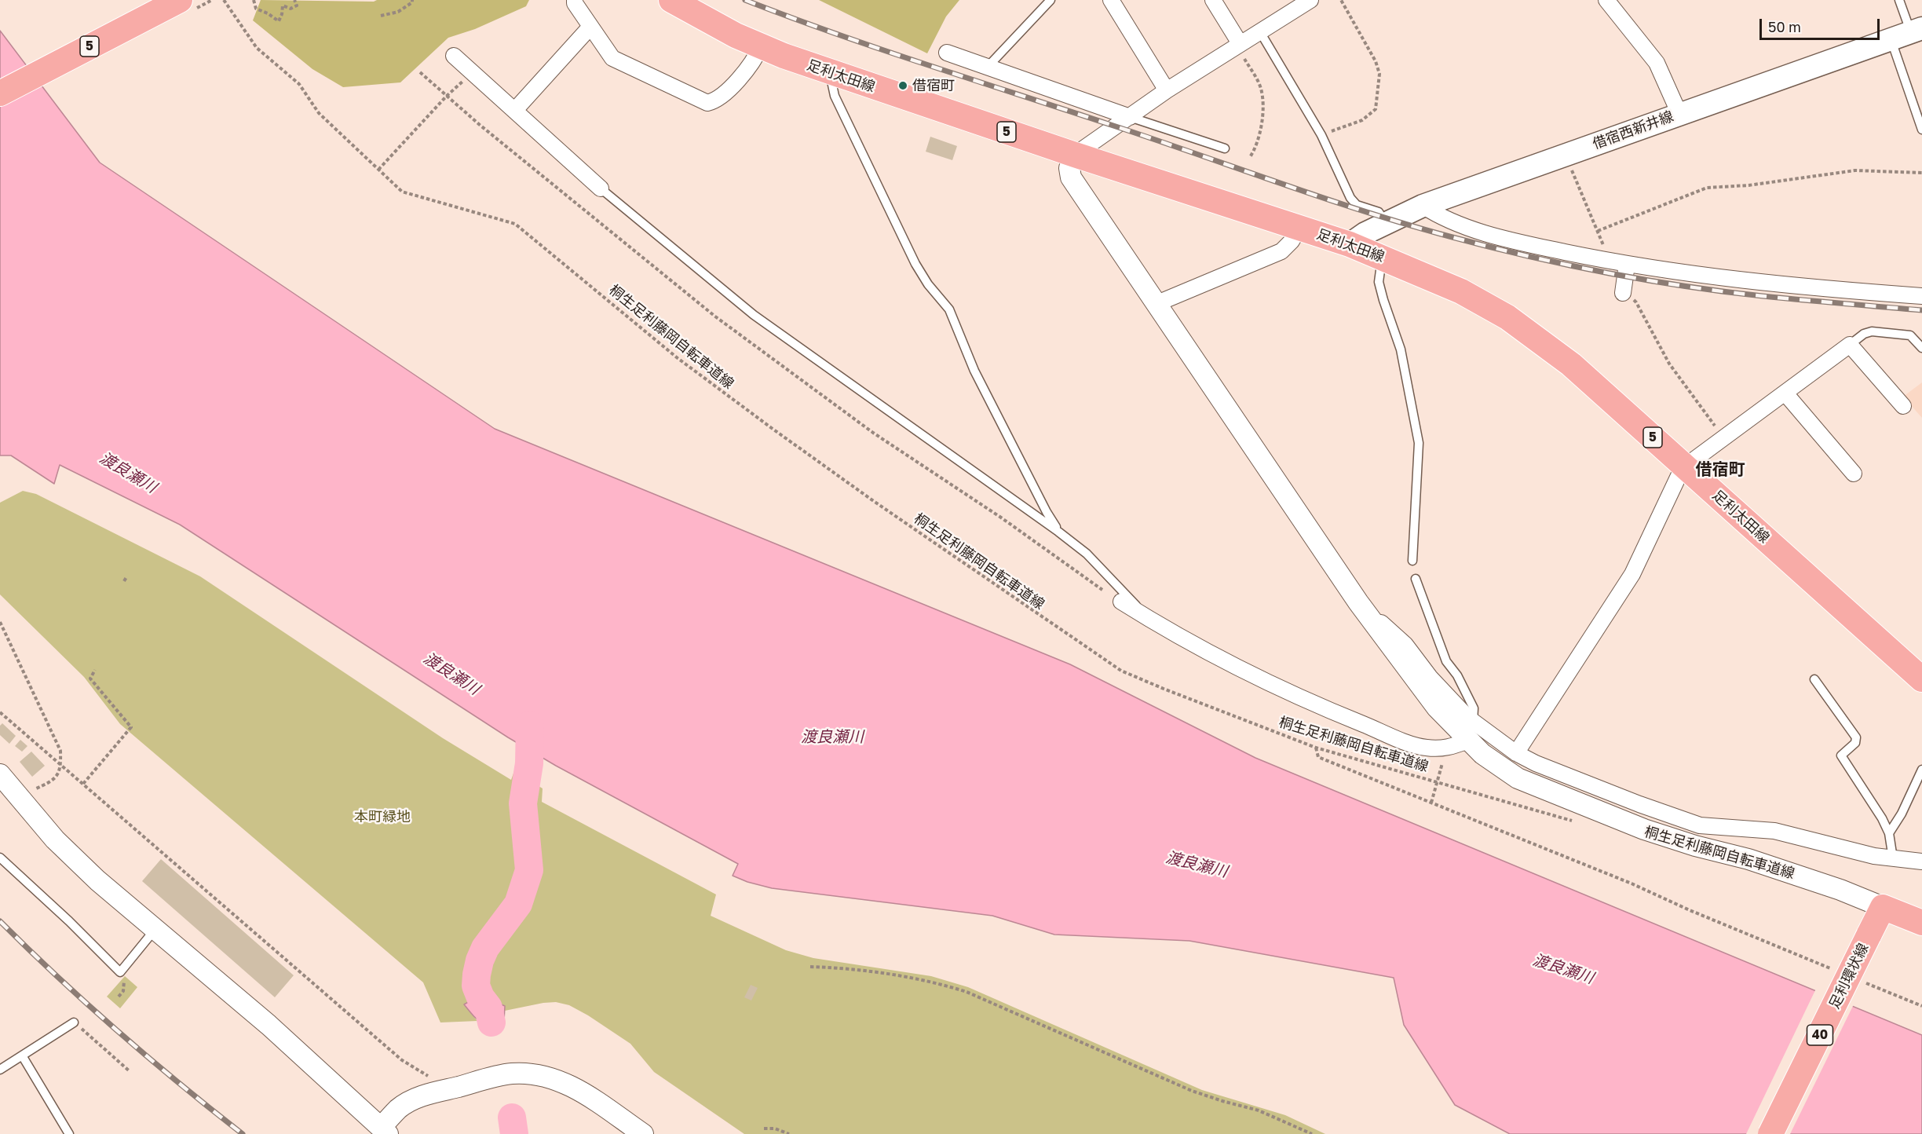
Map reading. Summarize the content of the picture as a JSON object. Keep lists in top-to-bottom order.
{
  "streets": {
    "main road": [
      "5",
      "足利太田線",
      "借宿西新井線",
      "足利環状線",
      "40"
    ],
    "path": ["桐生足利藤岡自転車道線"]
  },
  "crossings": [
    ["足利太田線", "借宿西新井線"]
  ],
  "districts": ["借宿町"],
  "water": ["渡良瀬川"],
  "parks": ["本町緑地"],
  "places": ["借宿町"],
  "scale_bar": "50 m"
}
